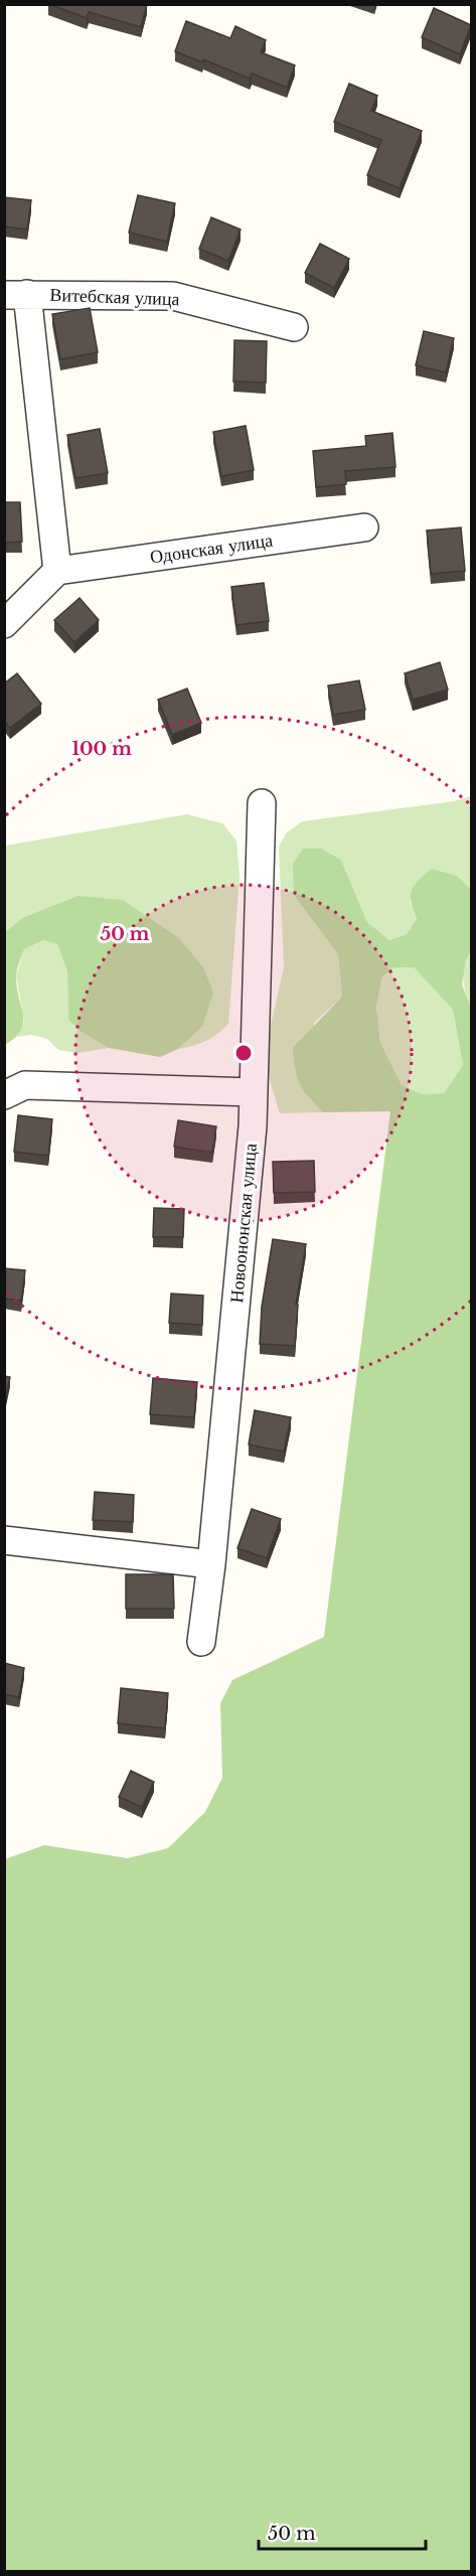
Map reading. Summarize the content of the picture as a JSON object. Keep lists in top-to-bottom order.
{
  "streets": {
    "street": ["Витебская улица", "Одонская улица", "Новоононская улица"]
  },
  "scale_bar": "50 m",
  "rings": ["100 m", "50 m"]
}
